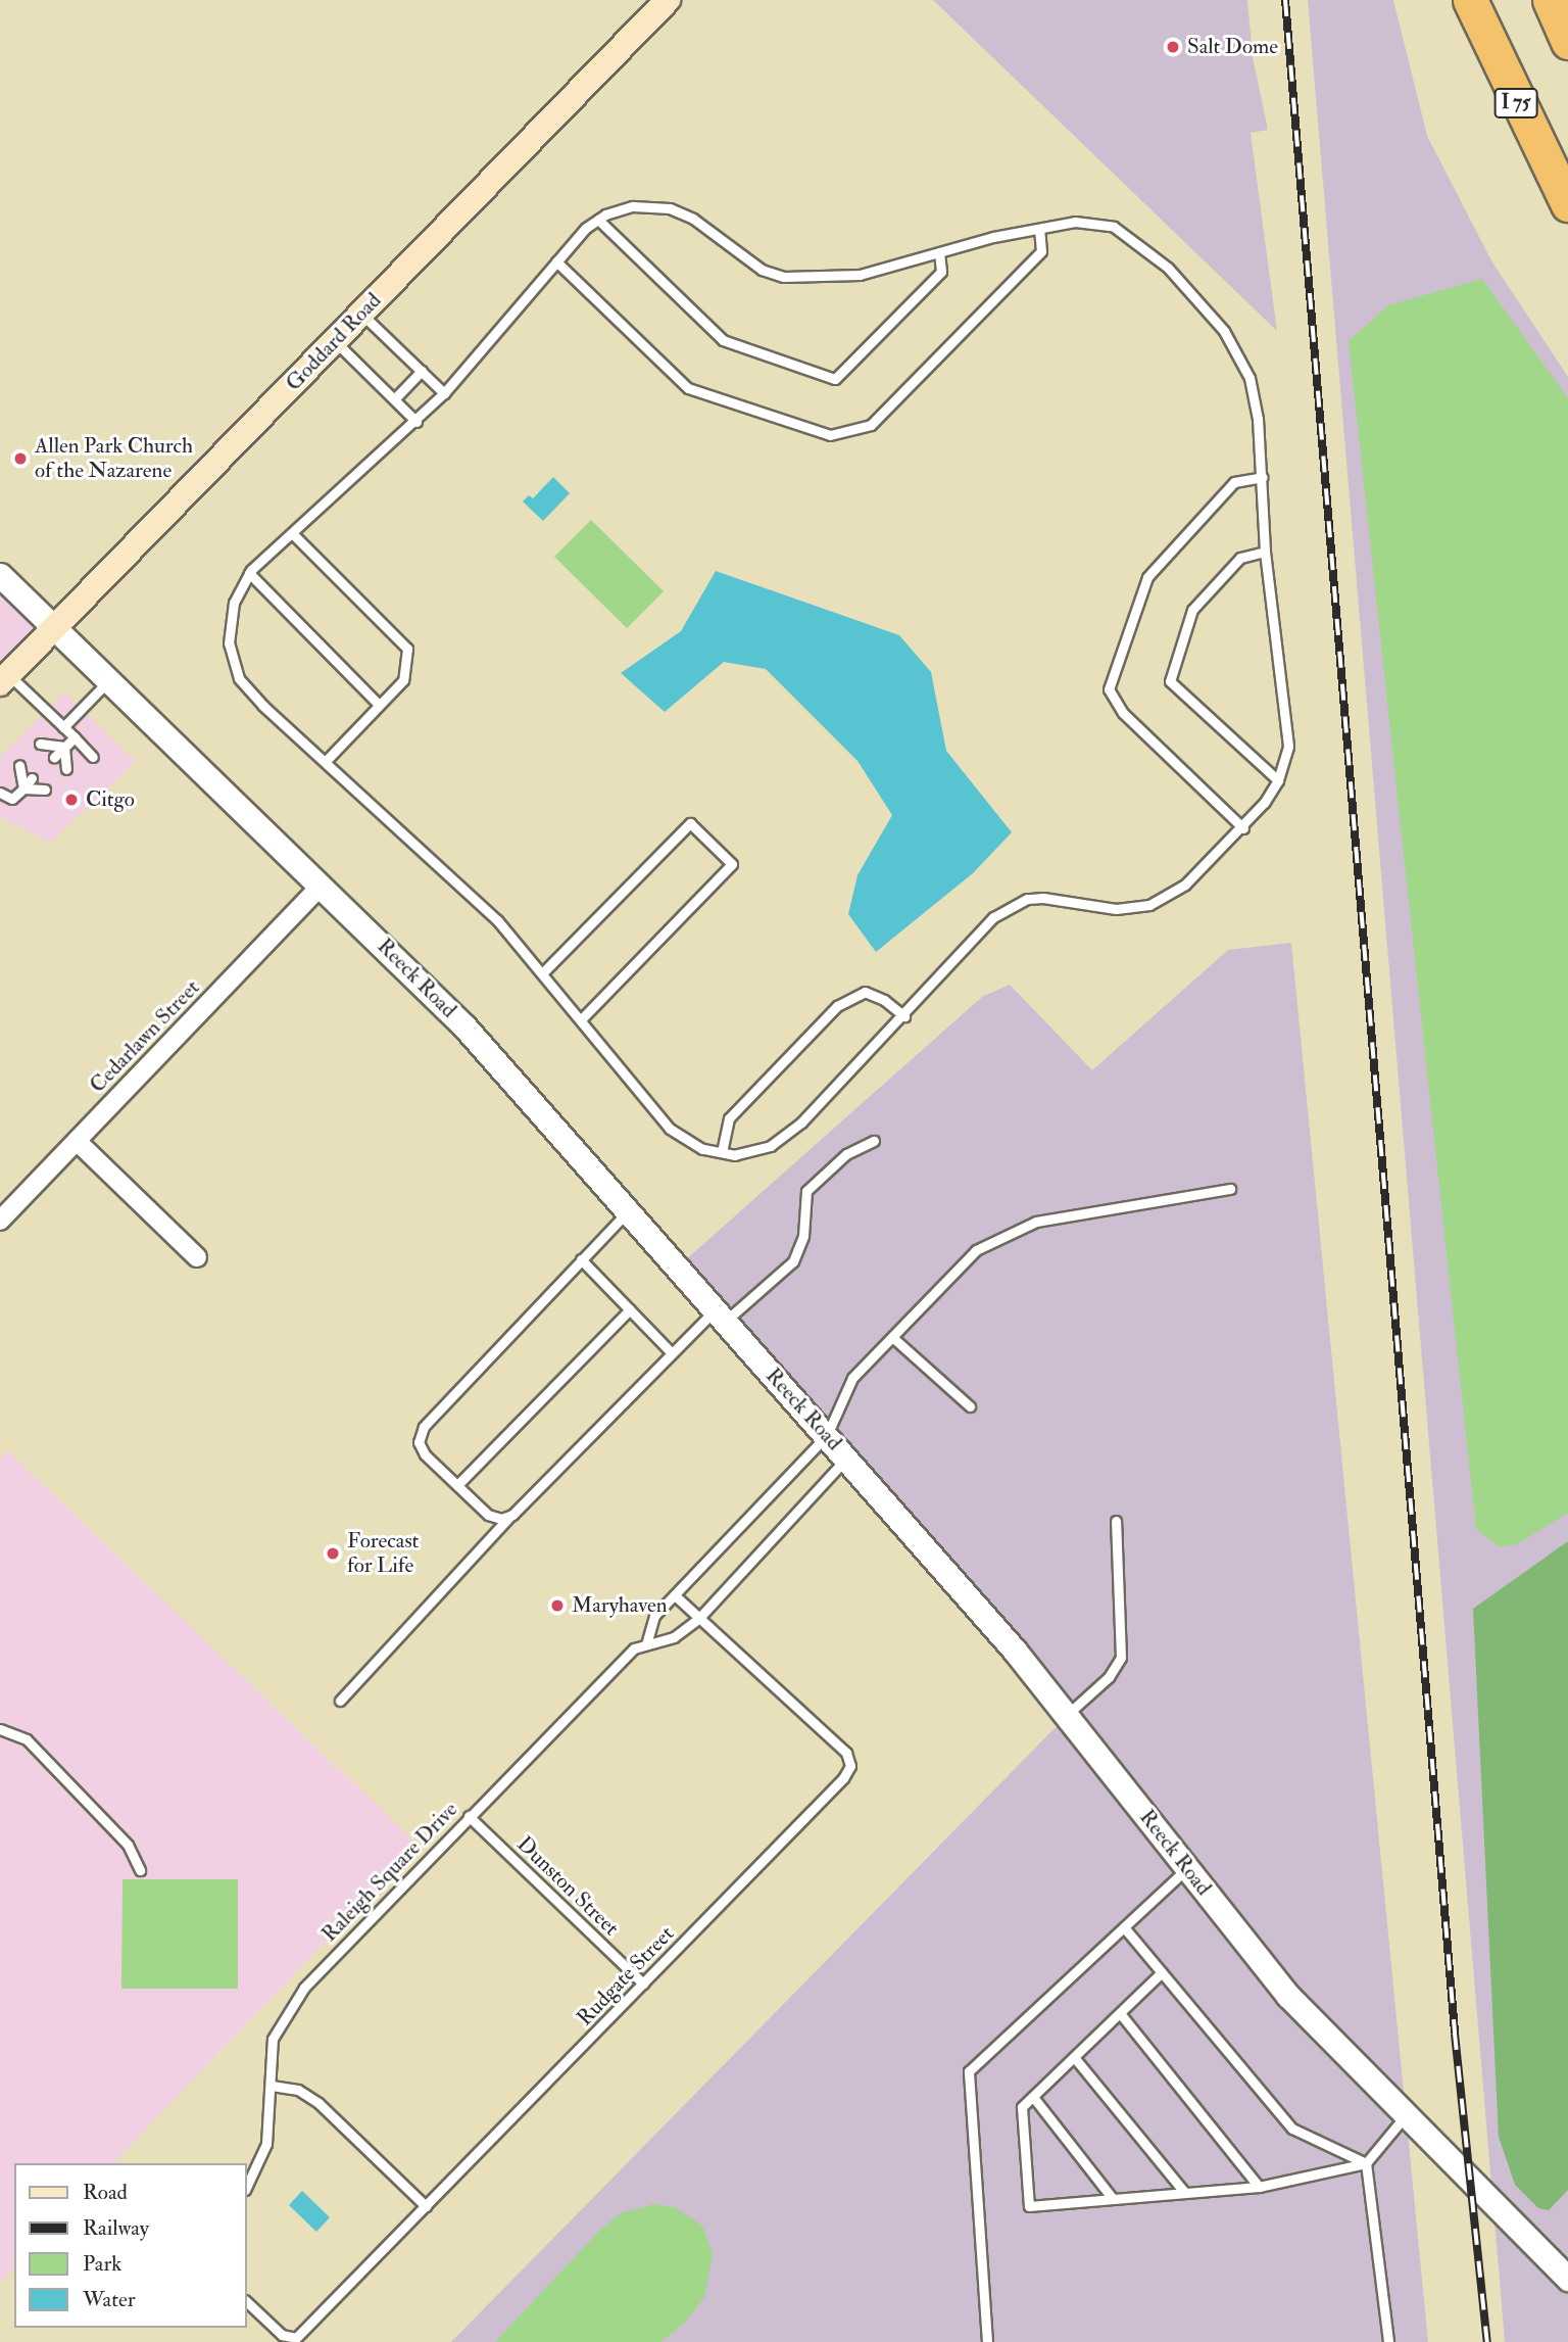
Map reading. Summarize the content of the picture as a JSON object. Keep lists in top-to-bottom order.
{
  "streets": {
    "highway": ["I 75"],
    "main road": ["Goddard Road"],
    "street": ["Reeck Road", "Cedarlawn Street"],
    "lane": ["Raleigh Square Drive", "Dunston Street", "Rudgate Street"]
  },
  "crossings": [
    ["Goddard Road", "Reeck Road"],
    ["Reeck Road", "Cedarlawn Street"],
    ["Reeck Road", "Raleigh Square Drive"],
    ["Raleigh Square Drive", "Dunston Street"],
    ["Raleigh Square Drive", "Rudgate Street"],
    ["Dunston Street", "Rudgate Street"]
  ],
  "places": [
    "Salt Dome",
    "Allen Park Church of the Nazarene",
    "Citgo",
    "Forecast for Life",
    "Maryhaven"
  ],
  "legend": [
    "Road",
    "Railway",
    "Park",
    "Water"
  ]
}
